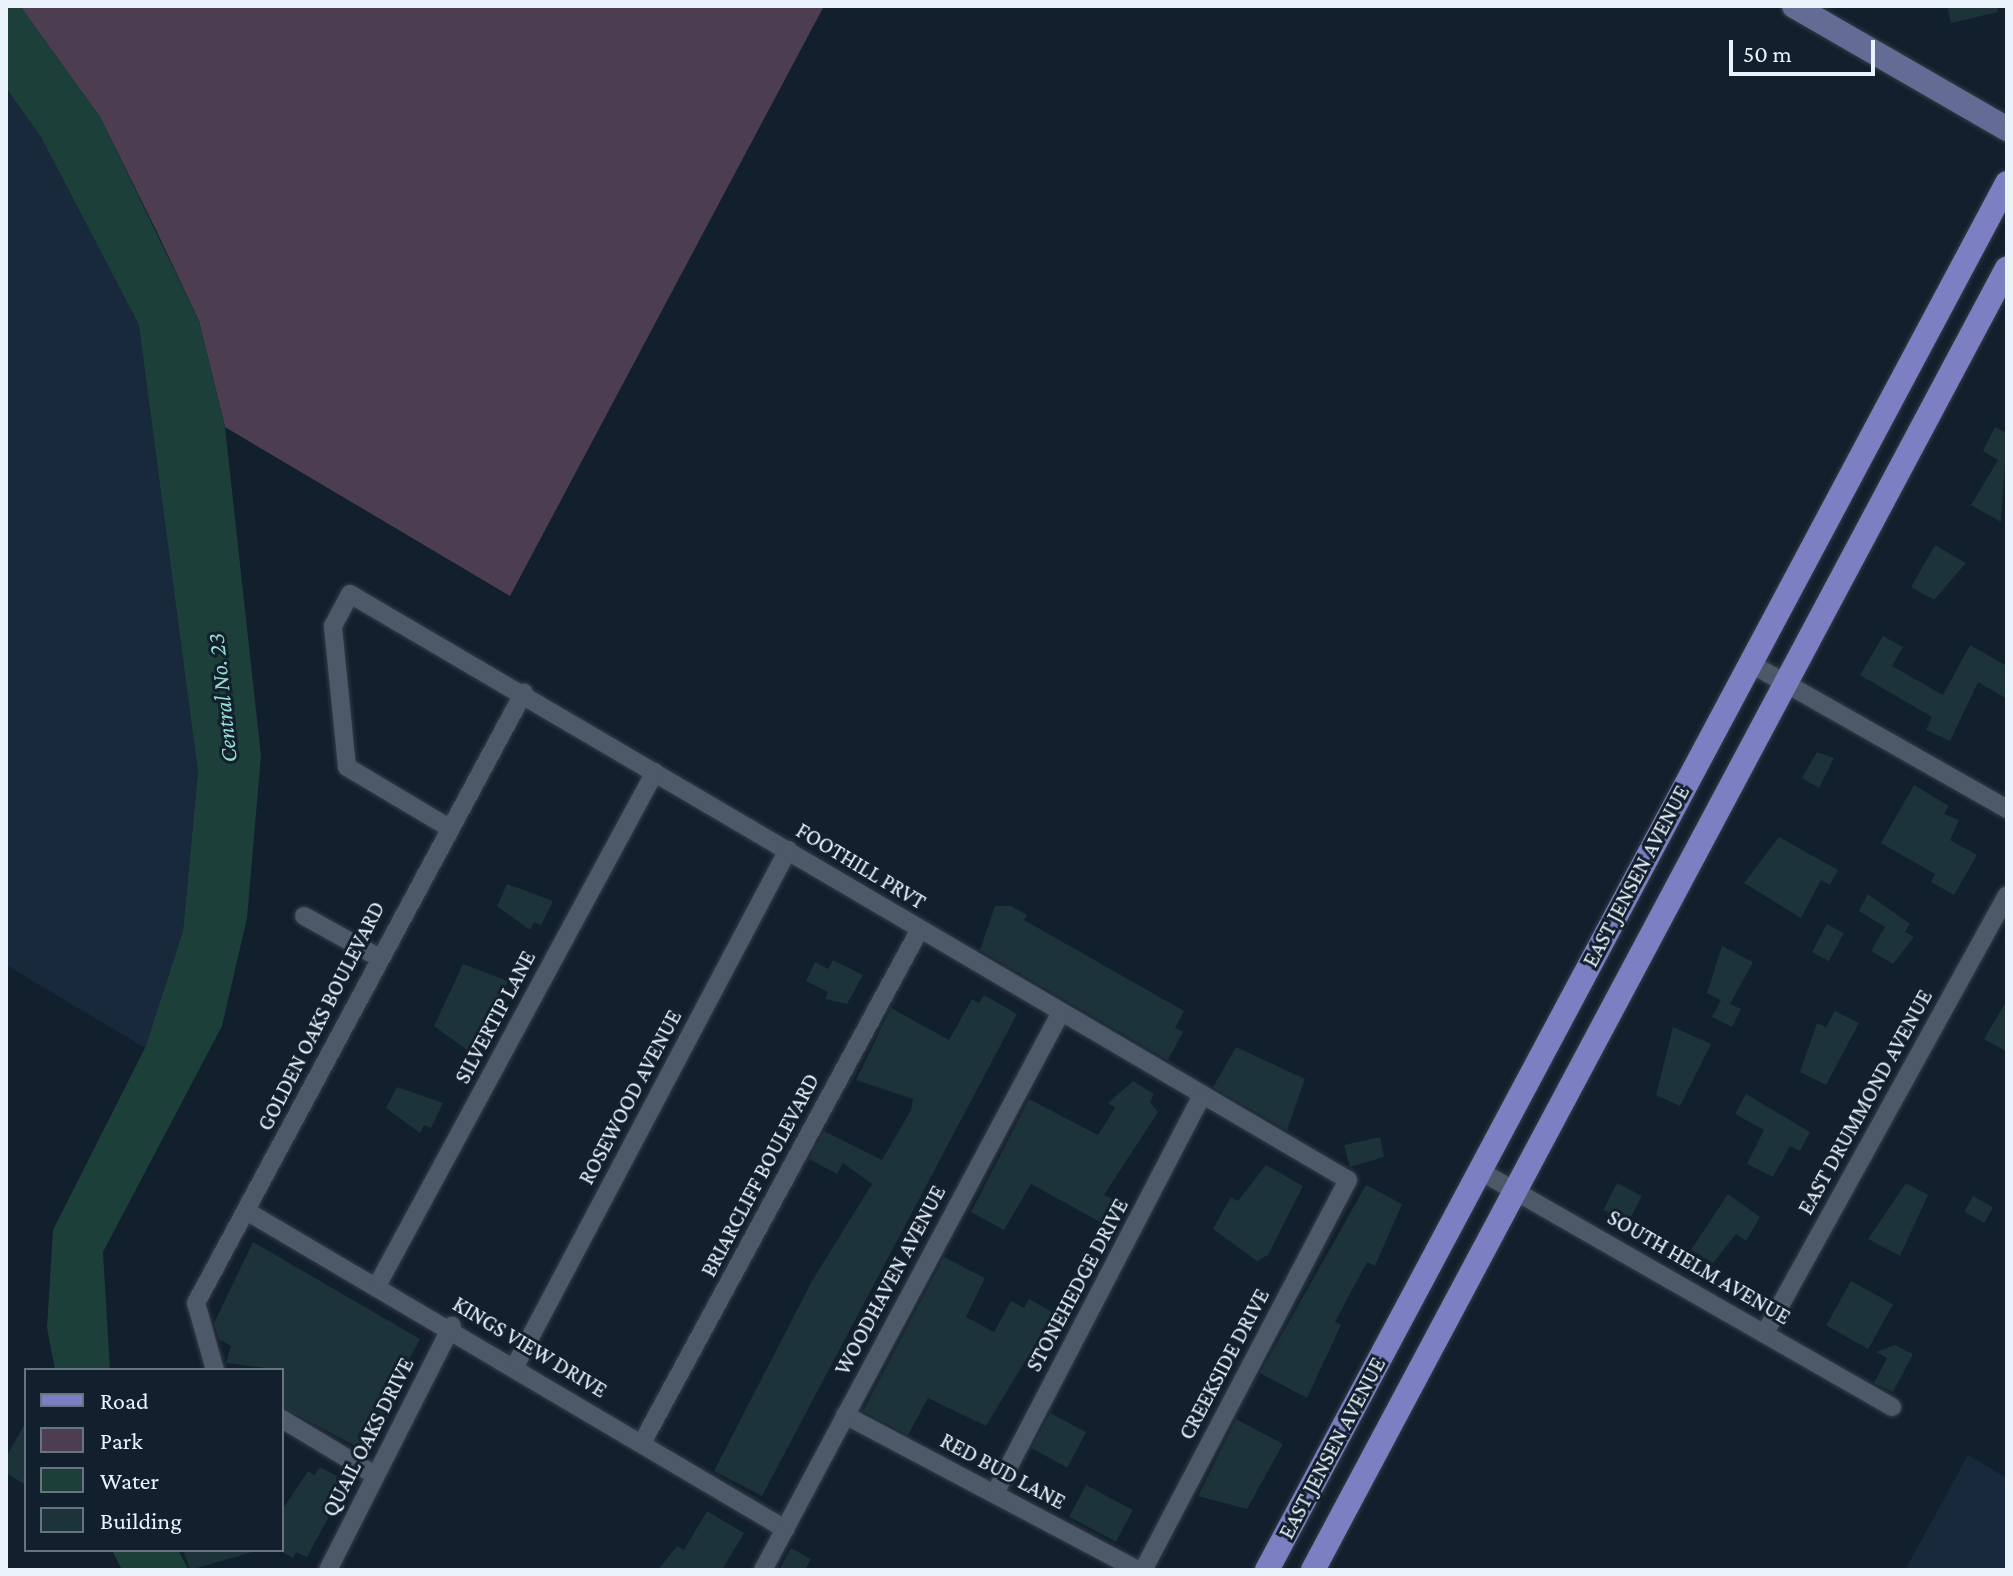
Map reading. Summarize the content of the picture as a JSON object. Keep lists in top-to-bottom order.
{
  "streets": {
    "main road": ["EAST JENSEN AVENUE"],
    "street": [
      "FOOTHILL PRVT",
      "GOLDEN OAKS BOULEVARD",
      "SILVERTIP LANE",
      "ROSEWOOD AVENUE",
      "EAST DRUMMOND AVENUE",
      "BRIARCLIFF BOULEVARD",
      "SOUTH HELM AVENUE",
      "WOODHAVEN AVENUE",
      "STONEHEDGE DRIVE",
      "KINGS VIEW DRIVE",
      "CREEKSIDE DRIVE",
      "QUAIL OAKS DRIVE",
      "RED BUD LANE"
    ]
  },
  "crossings": [
    ["FOOTHILL PRVT", "GOLDEN OAKS BOULEVARD"],
    ["FOOTHILL PRVT", "SILVERTIP LANE"],
    ["FOOTHILL PRVT", "ROSEWOOD AVENUE"],
    ["FOOTHILL PRVT", "BRIARCLIFF BOULEVARD"],
    ["FOOTHILL PRVT", "WOODHAVEN AVENUE"],
    ["FOOTHILL PRVT", "STONEHEDGE DRIVE"],
    ["FOOTHILL PRVT", "CREEKSIDE DRIVE"],
    ["EAST JENSEN AVENUE", "SOUTH HELM AVENUE"],
    ["GOLDEN OAKS BOULEVARD", "KINGS VIEW DRIVE"],
    ["SILVERTIP LANE", "KINGS VIEW DRIVE"],
    ["ROSEWOOD AVENUE", "KINGS VIEW DRIVE"],
    ["EAST DRUMMOND AVENUE", "SOUTH HELM AVENUE"],
    ["BRIARCLIFF BOULEVARD", "KINGS VIEW DRIVE"],
    ["WOODHAVEN AVENUE", "KINGS VIEW DRIVE"],
    ["WOODHAVEN AVENUE", "RED BUD LANE"],
    ["STONEHEDGE DRIVE", "RED BUD LANE"],
    ["KINGS VIEW DRIVE", "QUAIL OAKS DRIVE"],
    ["CREEKSIDE DRIVE", "RED BUD LANE"]
  ],
  "water": ["Central No. 23"],
  "legend": [
    "Road",
    "Park",
    "Water",
    "Building"
  ],
  "scale_bar": "50 m"
}
